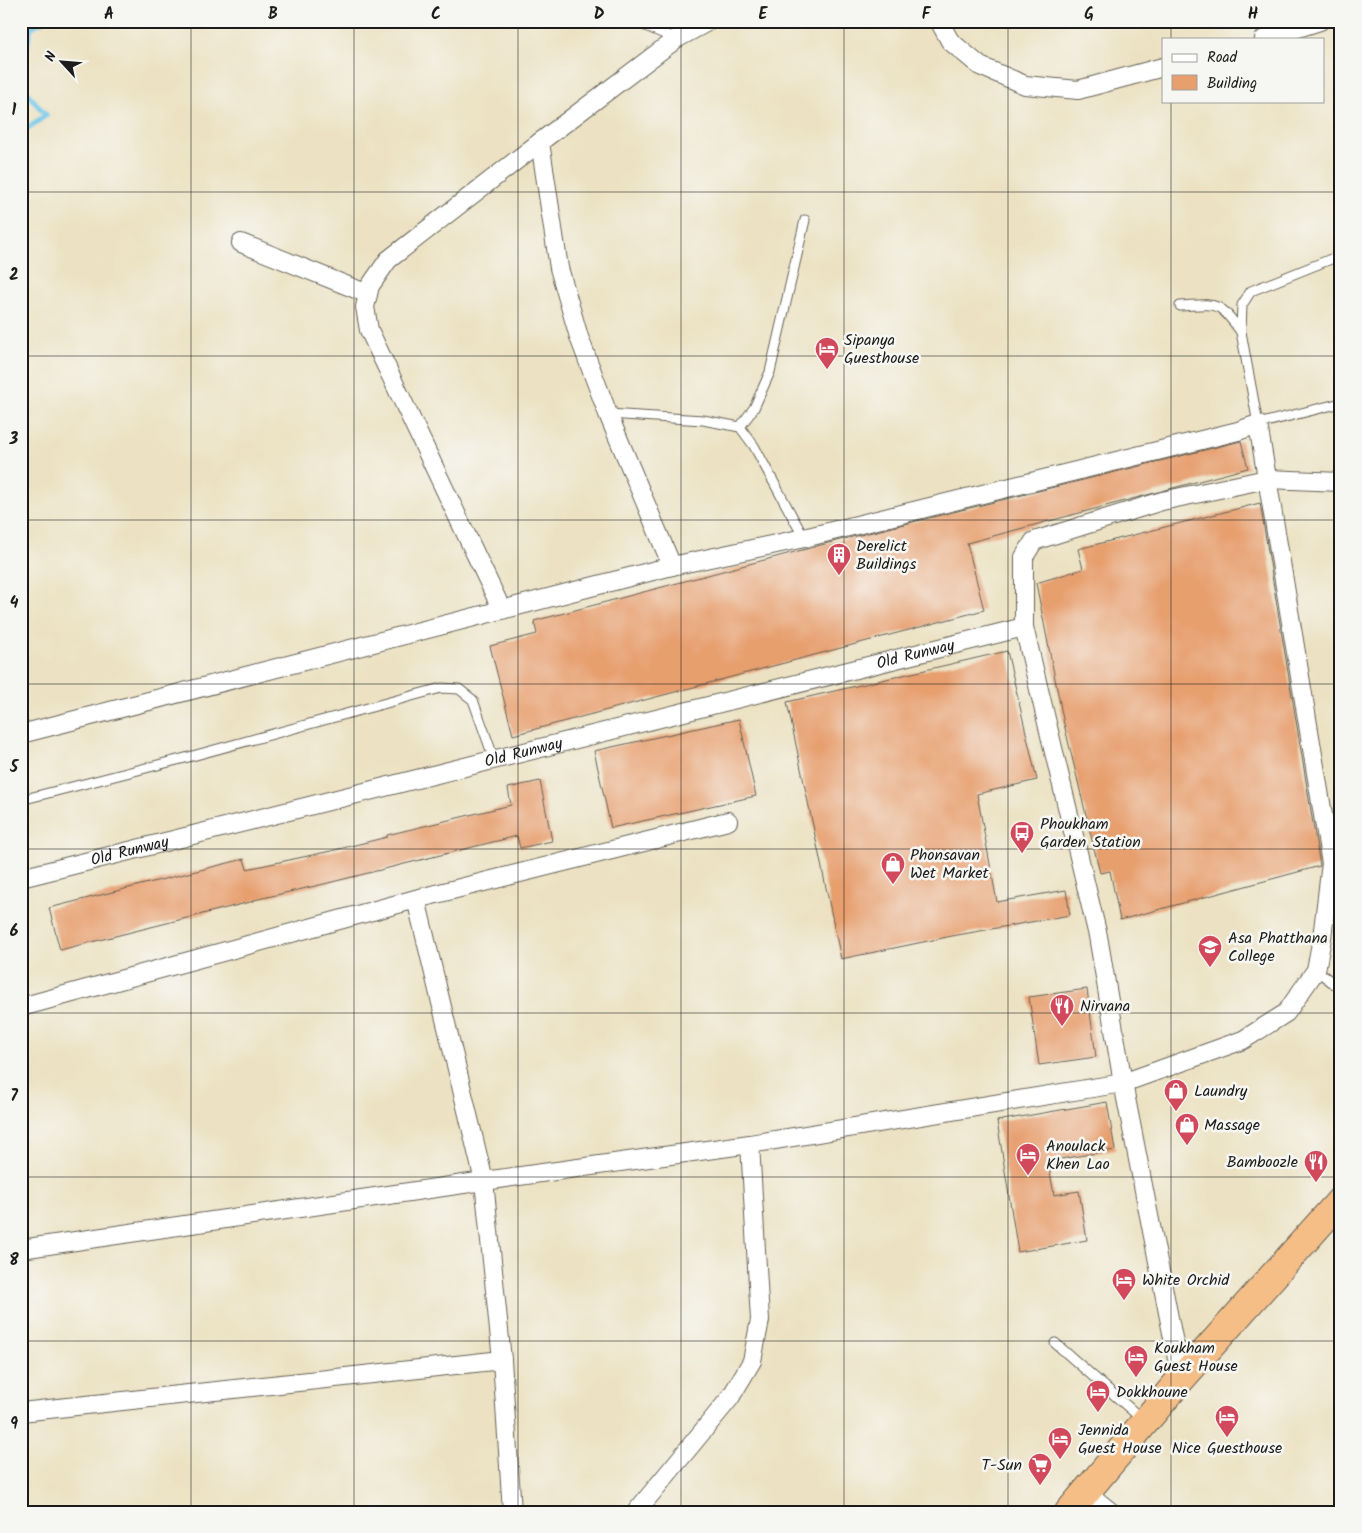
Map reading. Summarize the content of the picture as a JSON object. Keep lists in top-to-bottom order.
{
  "streets": {
    "street": ["Old Runway"]
  },
  "places": {
    "hotel": [
      "Sipanya Guesthouse",
      "Anoulack Khen Lao",
      "White Orchid",
      "Koukham Guest House",
      "Dokkhoune",
      "Nice Guesthouse",
      "Jennida Guest House"
    ],
    "building": ["Derelict Buildings"],
    "bus stop": ["Phoukham Garden Station"],
    "shop": ["Phonsavan Wet Market", "Laundry", "Massage"],
    "school or university": ["Asa Phatthana College"],
    "restaurant": ["Nirvana", "Bamboozle"],
    "supermarket": ["T-Sun"]
  },
  "legend": ["Road", "Building"],
  "north": "top left",
  "grid": {
    "columns": [
      "A",
      "B",
      "C",
      "D",
      "E",
      "F",
      "G",
      "H"
    ],
    "rows": [
      "1",
      "2",
      "3",
      "4",
      "5",
      "6",
      "7",
      "8",
      "9"
    ]
  }
}
